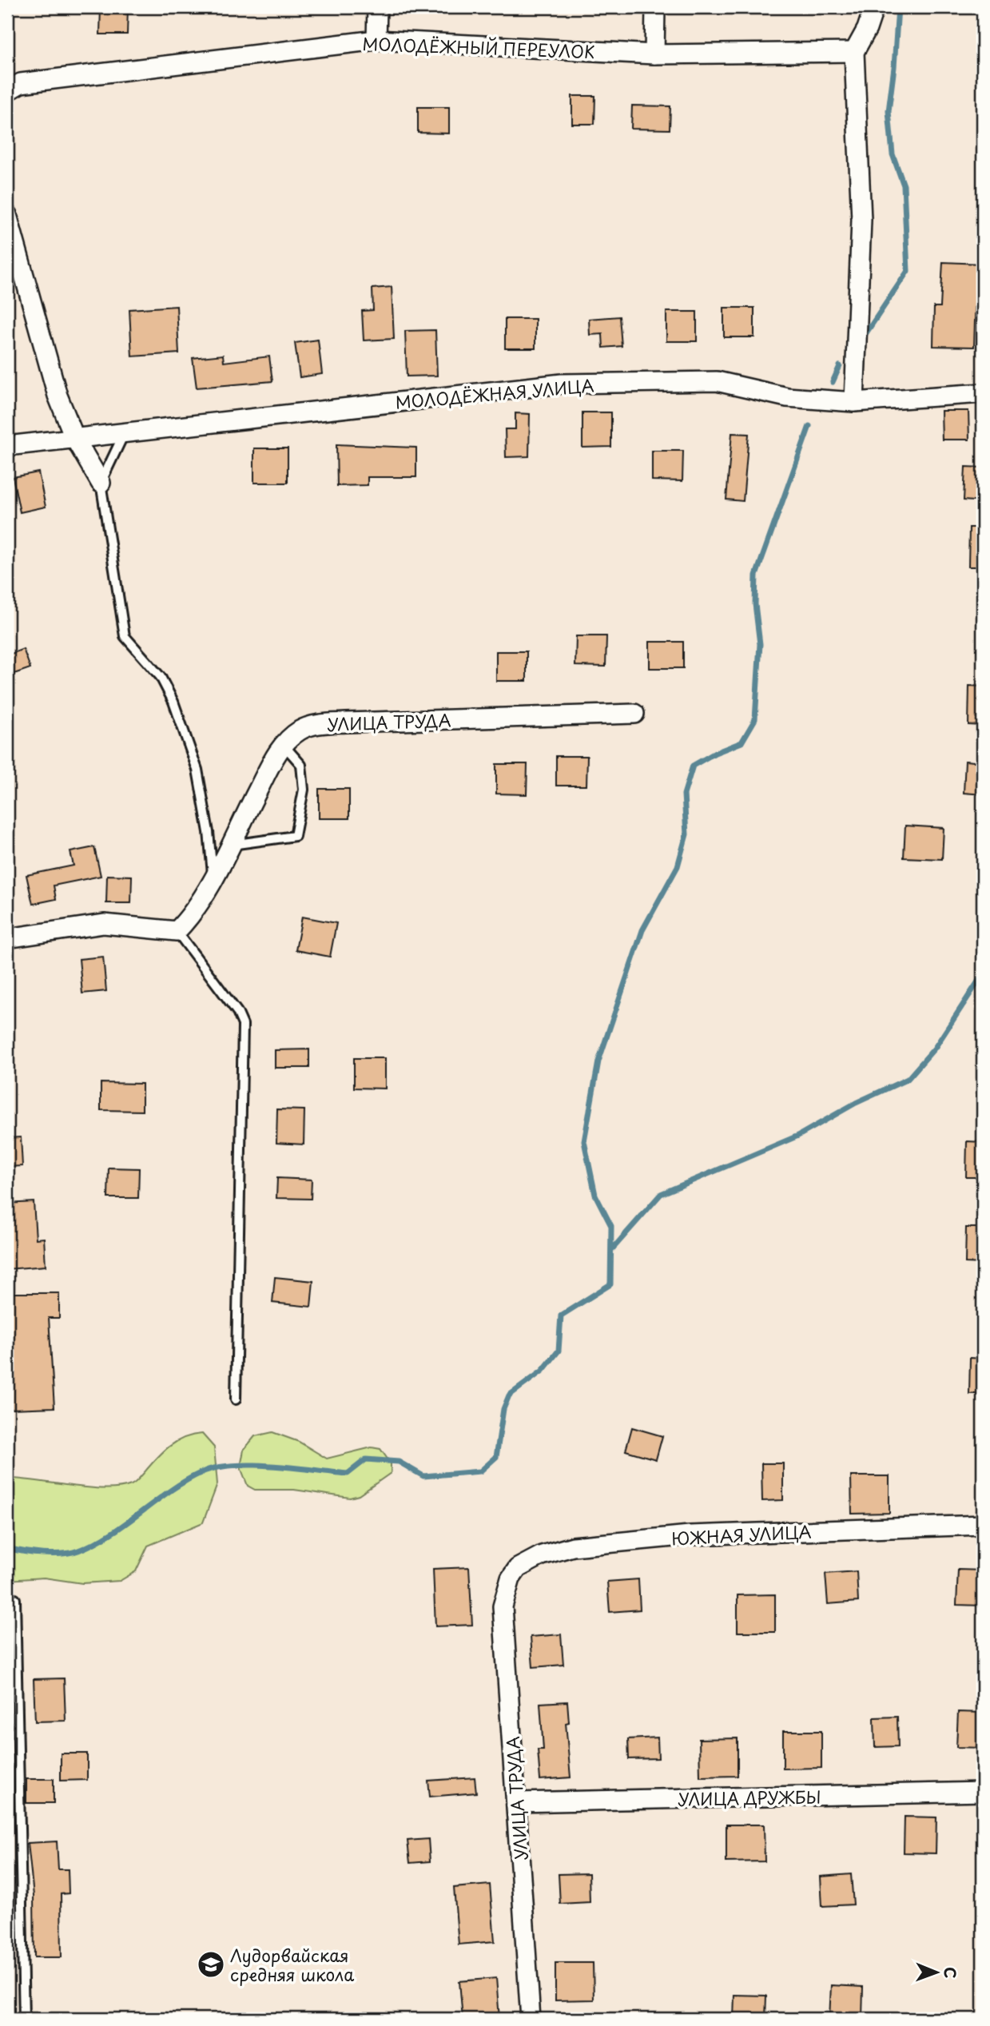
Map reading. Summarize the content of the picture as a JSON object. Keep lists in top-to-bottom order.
{
  "streets": {
    "street": [
      "МОЛОДЁЖНЫЙ ПЕРЕУЛОК",
      "МОЛОДЁЖНАЯ УЛИЦА",
      "УЛИЦА ТРУДА",
      "ЮЖНАЯ УЛИЦА",
      "УЛИЦА ДРУЖБЫ"
    ]
  },
  "crossings": [
    ["УЛИЦА ТРУДА", "ЮЖНАЯ УЛИЦА"],
    ["УЛИЦА ТРУДА", "УЛИЦА ДРУЖБЫ"]
  ],
  "places": {
    "school or university": ["Лудорвайская средняя школа"]
  },
  "north": "right"
}
